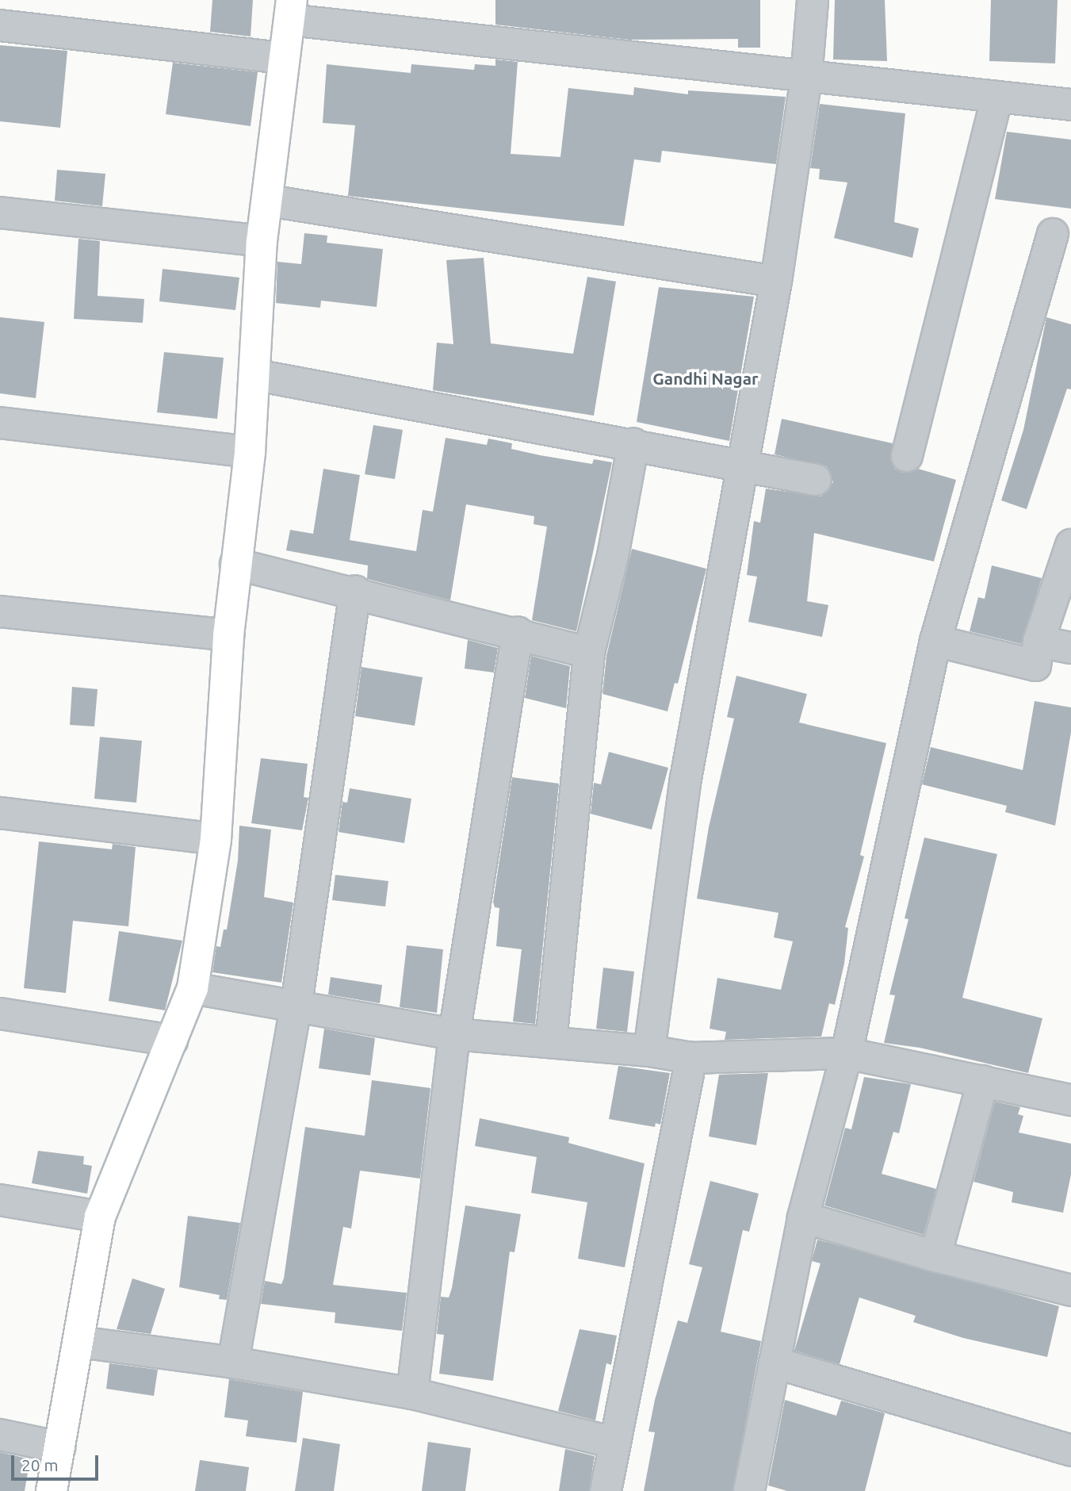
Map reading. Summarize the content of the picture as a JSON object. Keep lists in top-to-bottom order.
{
  "districts": ["Gandhi Nagar"],
  "scale_bar": "20 m"
}
